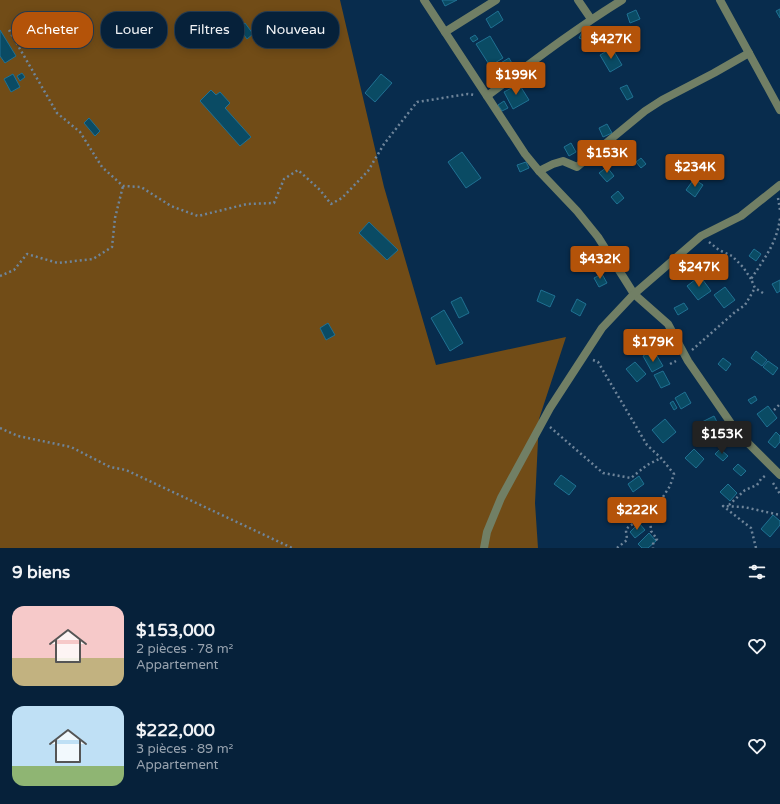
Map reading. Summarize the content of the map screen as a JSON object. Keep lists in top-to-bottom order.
{
  "page": {
    "chip": [
      "Acheter",
      "Louer",
      "Filtres",
      "Nouveau"
    ],
    "price": [
      "$427K",
      "$199K",
      "$153K",
      "$234K",
      "$432K",
      "$247K",
      "$179K",
      "$153K",
      "$222K"
    ],
    "heading": "9 biens",
    "list": [
      {
        "name": "$153,000",
        "note": "2 pièces · 78 m² · Appartement"
      },
      {
        "name": "$222,000",
        "note": "3 pièces · 89 m² · Appartement"
      }
    ]
  }
}
